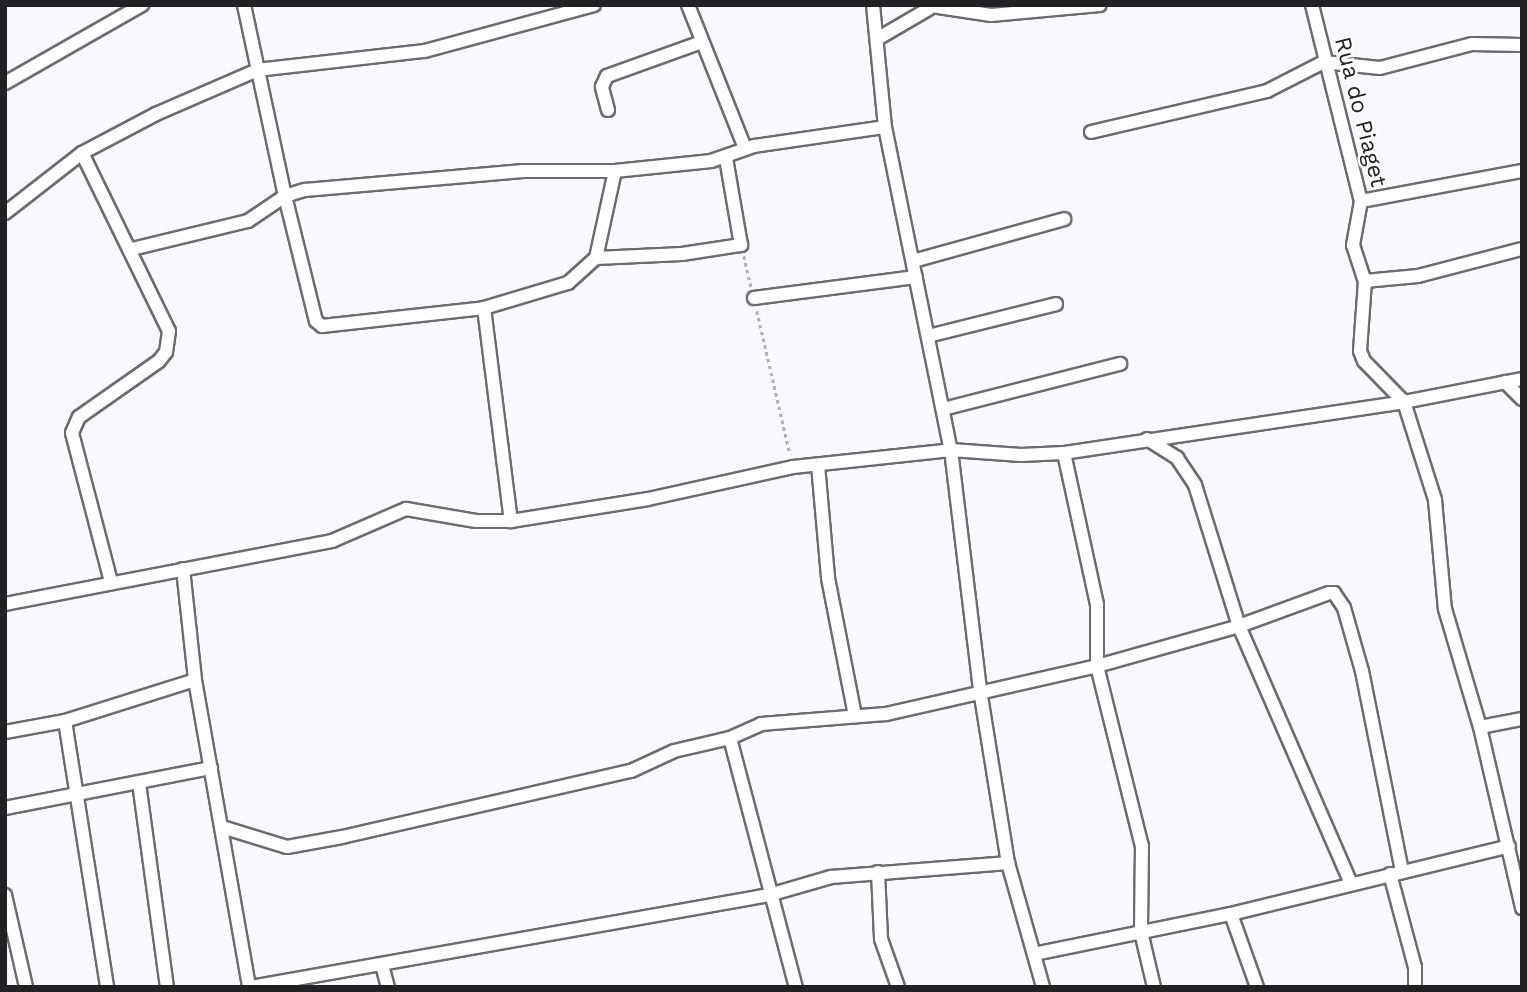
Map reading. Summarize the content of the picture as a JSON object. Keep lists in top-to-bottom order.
{
  "streets": {
    "street": ["Rua do Piaget"]
  }
}
